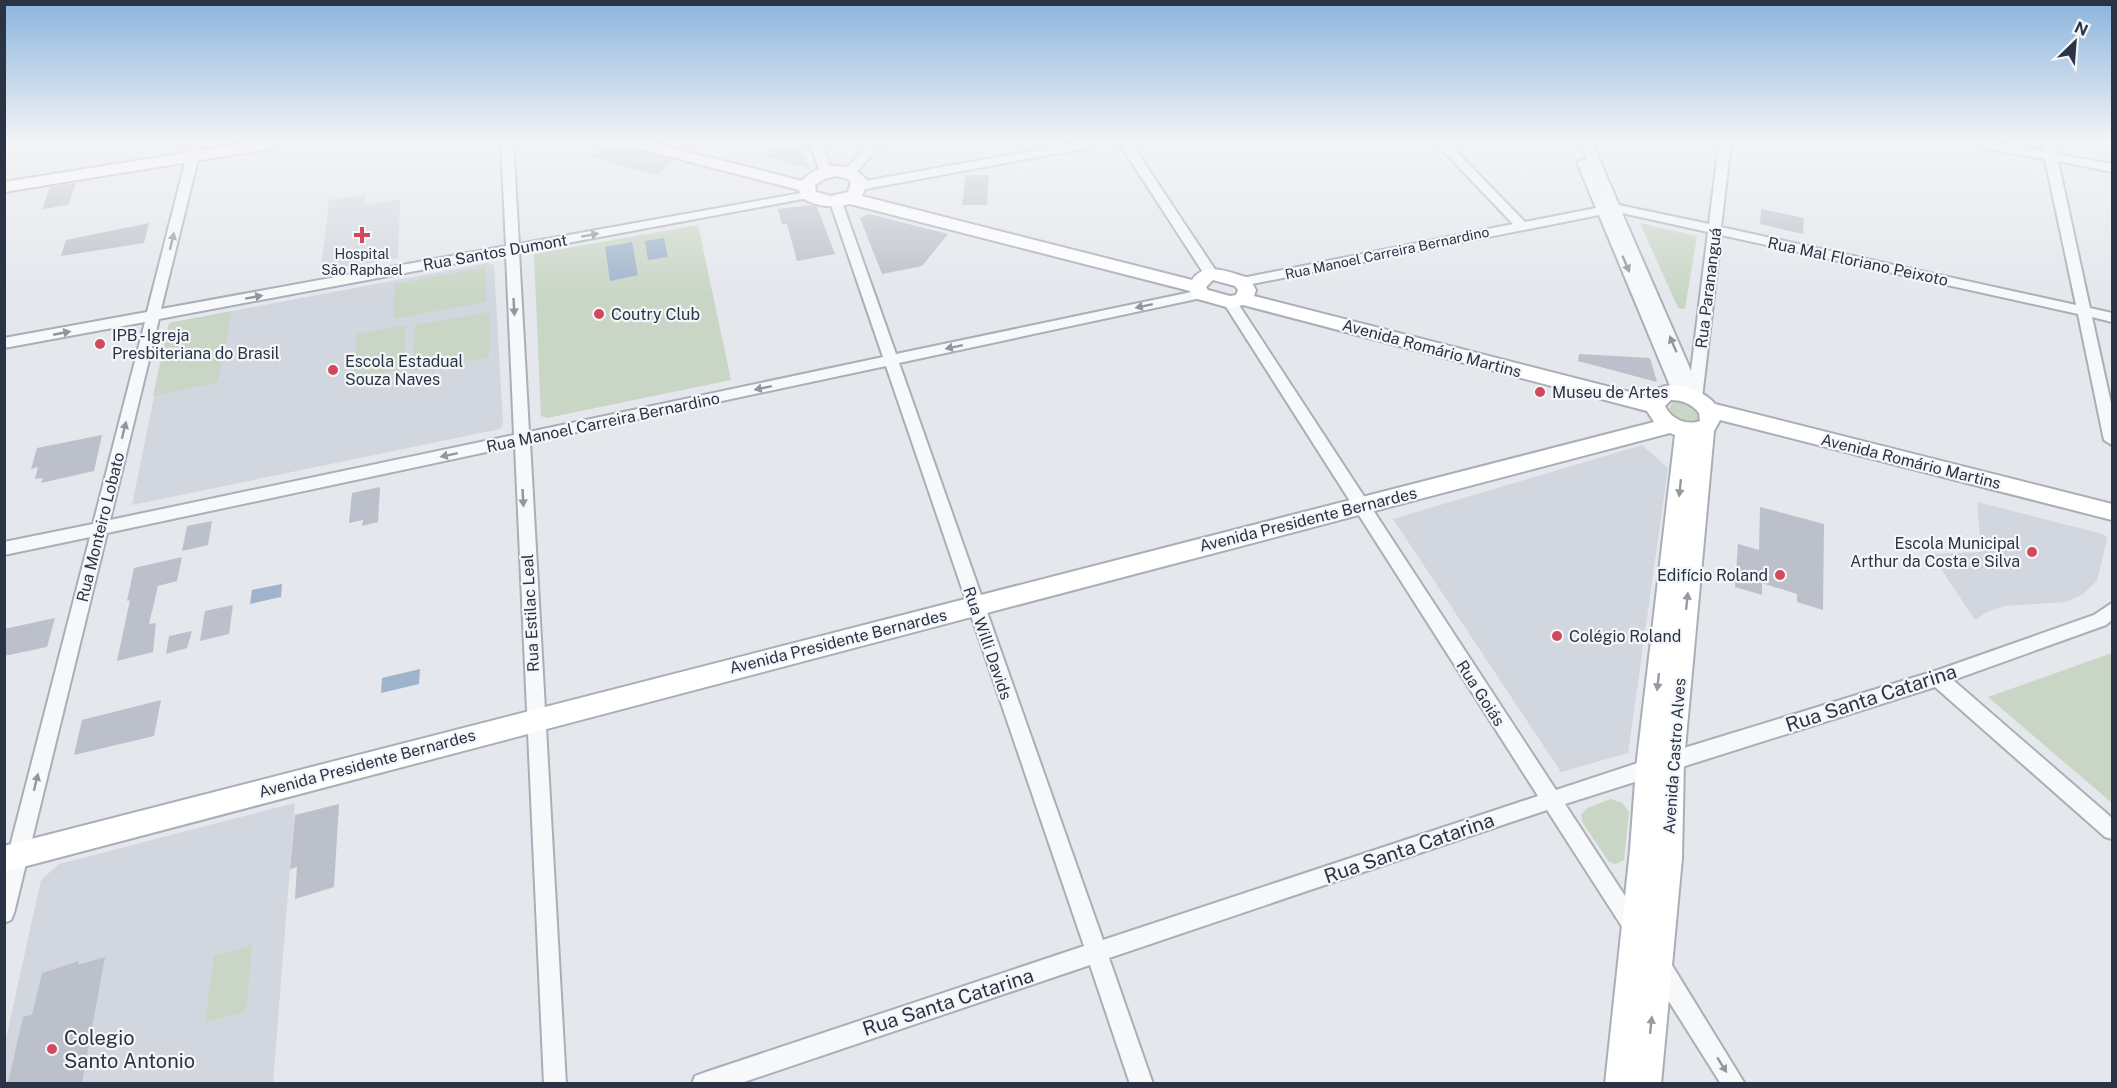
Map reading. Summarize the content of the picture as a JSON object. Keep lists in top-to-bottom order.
{
  "streets": {
    "street": [
      "Rua Santos Dumont",
      "Rua Manoel Carreira Bernardino",
      "Rua Mal Floriano Peixoto",
      "Rua Parananguá",
      "Avenida Romário Martins",
      "Avenida Presidente Bernardes",
      "Rua Monteiro Lobato",
      "Rua Estilac Leal",
      "Rua Willi Davids",
      "Rua Goiás",
      "Rua Santa Catarina",
      "Avenida Castro Alves"
    ]
  },
  "crossings": [
    ["Rua Santos Dumont", "Rua Monteiro Lobato"],
    ["Rua Santos Dumont", "Rua Estilac Leal"],
    ["Rua Manoel Carreira Bernardino", "Rua Mal Floriano Peixoto"],
    ["Rua Manoel Carreira Bernardino", "Avenida Romário Martins"],
    ["Rua Manoel Carreira Bernardino", "Rua Monteiro Lobato"],
    ["Rua Manoel Carreira Bernardino", "Rua Estilac Leal"],
    ["Rua Manoel Carreira Bernardino", "Rua Willi Davids"],
    ["Rua Manoel Carreira Bernardino", "Rua Goiás"],
    ["Rua Manoel Carreira Bernardino", "Avenida Castro Alves"],
    ["Rua Mal Floriano Peixoto", "Rua Parananguá"],
    ["Rua Mal Floriano Peixoto", "Avenida Castro Alves"],
    ["Rua Parananguá", "Avenida Romário Martins"],
    ["Rua Parananguá", "Avenida Presidente Bernardes"],
    ["Rua Parananguá", "Avenida Castro Alves"],
    ["Avenida Romário Martins", "Avenida Presidente Bernardes"],
    ["Avenida Romário Martins", "Rua Goiás"],
    ["Avenida Romário Martins", "Avenida Castro Alves"],
    ["Avenida Presidente Bernardes", "Rua Monteiro Lobato"],
    ["Avenida Presidente Bernardes", "Rua Estilac Leal"],
    ["Avenida Presidente Bernardes", "Rua Willi Davids"],
    ["Avenida Presidente Bernardes", "Rua Goiás"],
    ["Avenida Presidente Bernardes", "Avenida Castro Alves"],
    ["Rua Willi Davids", "Rua Santa Catarina"],
    ["Rua Goiás", "Rua Santa Catarina"],
    ["Rua Goiás", "Avenida Castro Alves"],
    ["Rua Santa Catarina", "Avenida Castro Alves"]
  ],
  "one_way": [
    "Rua Santos Dumont",
    "Rua Manoel Carreira Bernardino",
    "Rua Monteiro Lobato",
    "Rua Estilac Leal"
  ],
  "places": {
    "health": ["Hospital São Raphael"],
    "other": [
      "Coutry Club",
      "IPB - Igreja Presbiteriana do Brasil",
      "Escola Estadual Souza Naves",
      "Museu de Artes",
      "Escola Municipal Arthur da Costa e Silva",
      "Edifício Roland",
      "Colégio Roland",
      "Colegio Santo Antonio"
    ]
  },
  "north": "top right"
}
